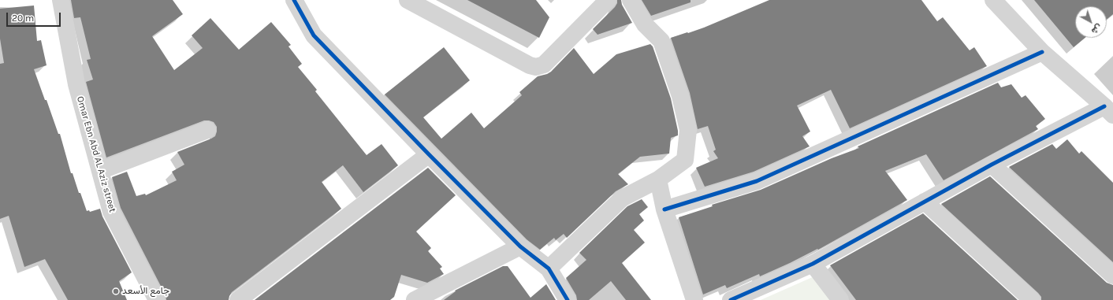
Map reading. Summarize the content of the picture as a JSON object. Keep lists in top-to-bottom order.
{
  "streets": {
    "street": ["Omar Ebn Abd AL Aziz street"]
  },
  "places": ["جامع الأسعد"],
  "scale_bar": "20 m",
  "north": "bottom right"
}
